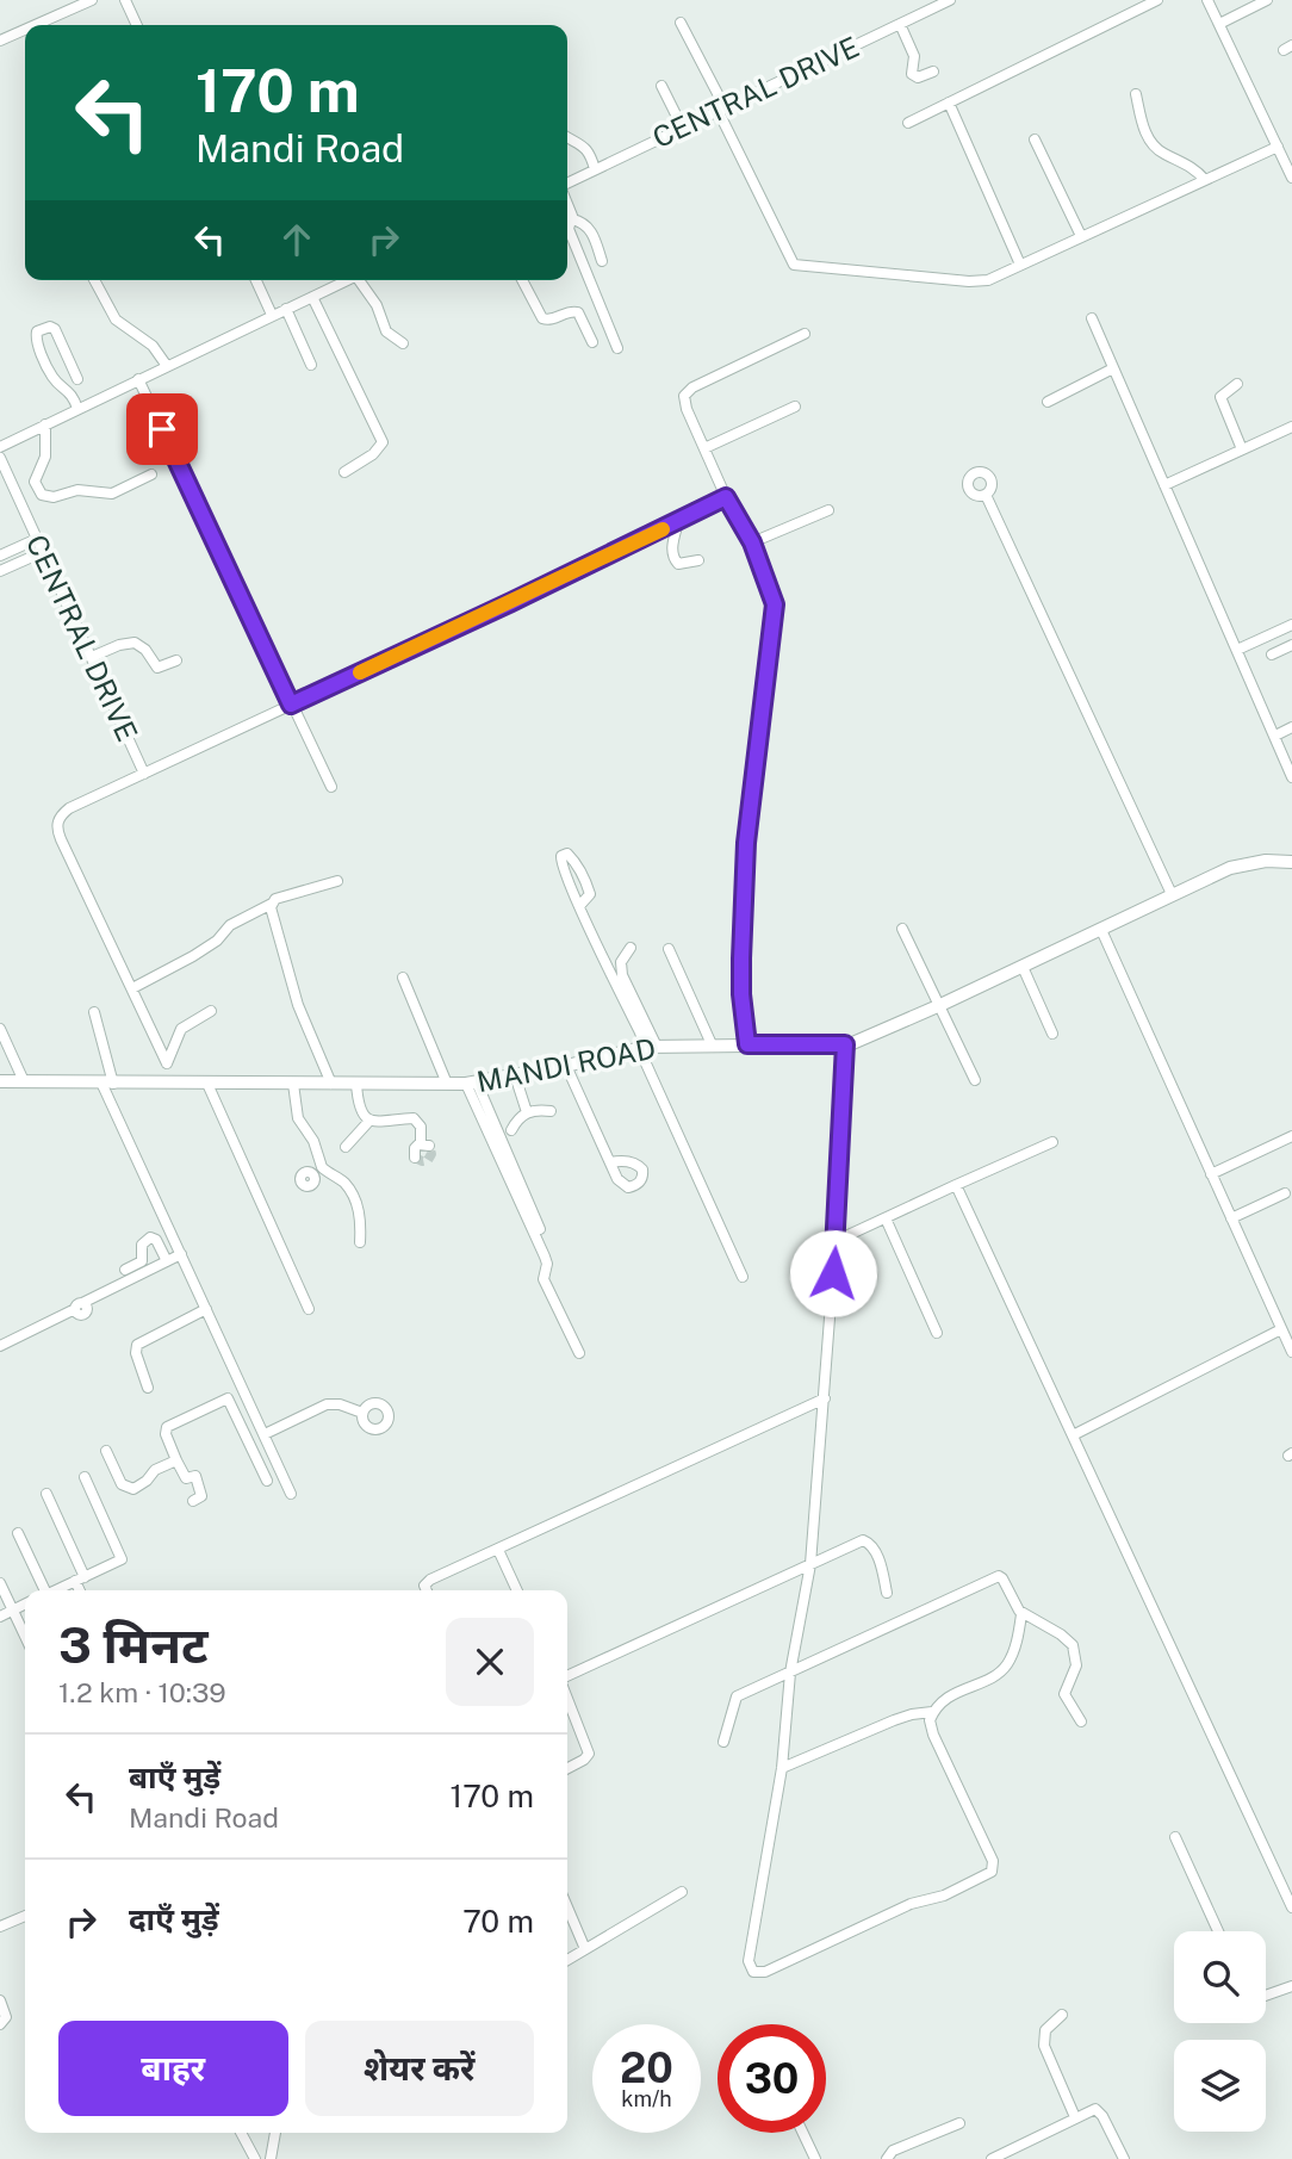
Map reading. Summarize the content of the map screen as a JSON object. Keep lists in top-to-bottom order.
{
  "streets": {
    "street": ["CENTRAL DRIVE", "MANDI ROAD"]
  },
  "page": {
    "turn": ["170 m", "Mandi Road"],
    "heading": ["3 मिनट", "1.2 km · 10:39"],
    "list": [
      {
        "name": "बाएँ मुड़ें",
        "note": "Mandi Road",
        "value": "170 m"
      },
      {
        "name": "दाएँ मुड़ें",
        "value": "70 m"
      }
    ],
    "buttons": ["बाहर", "शेयर करें"],
    "speed": "20 km/h",
    "limit": "30"
  }
}
